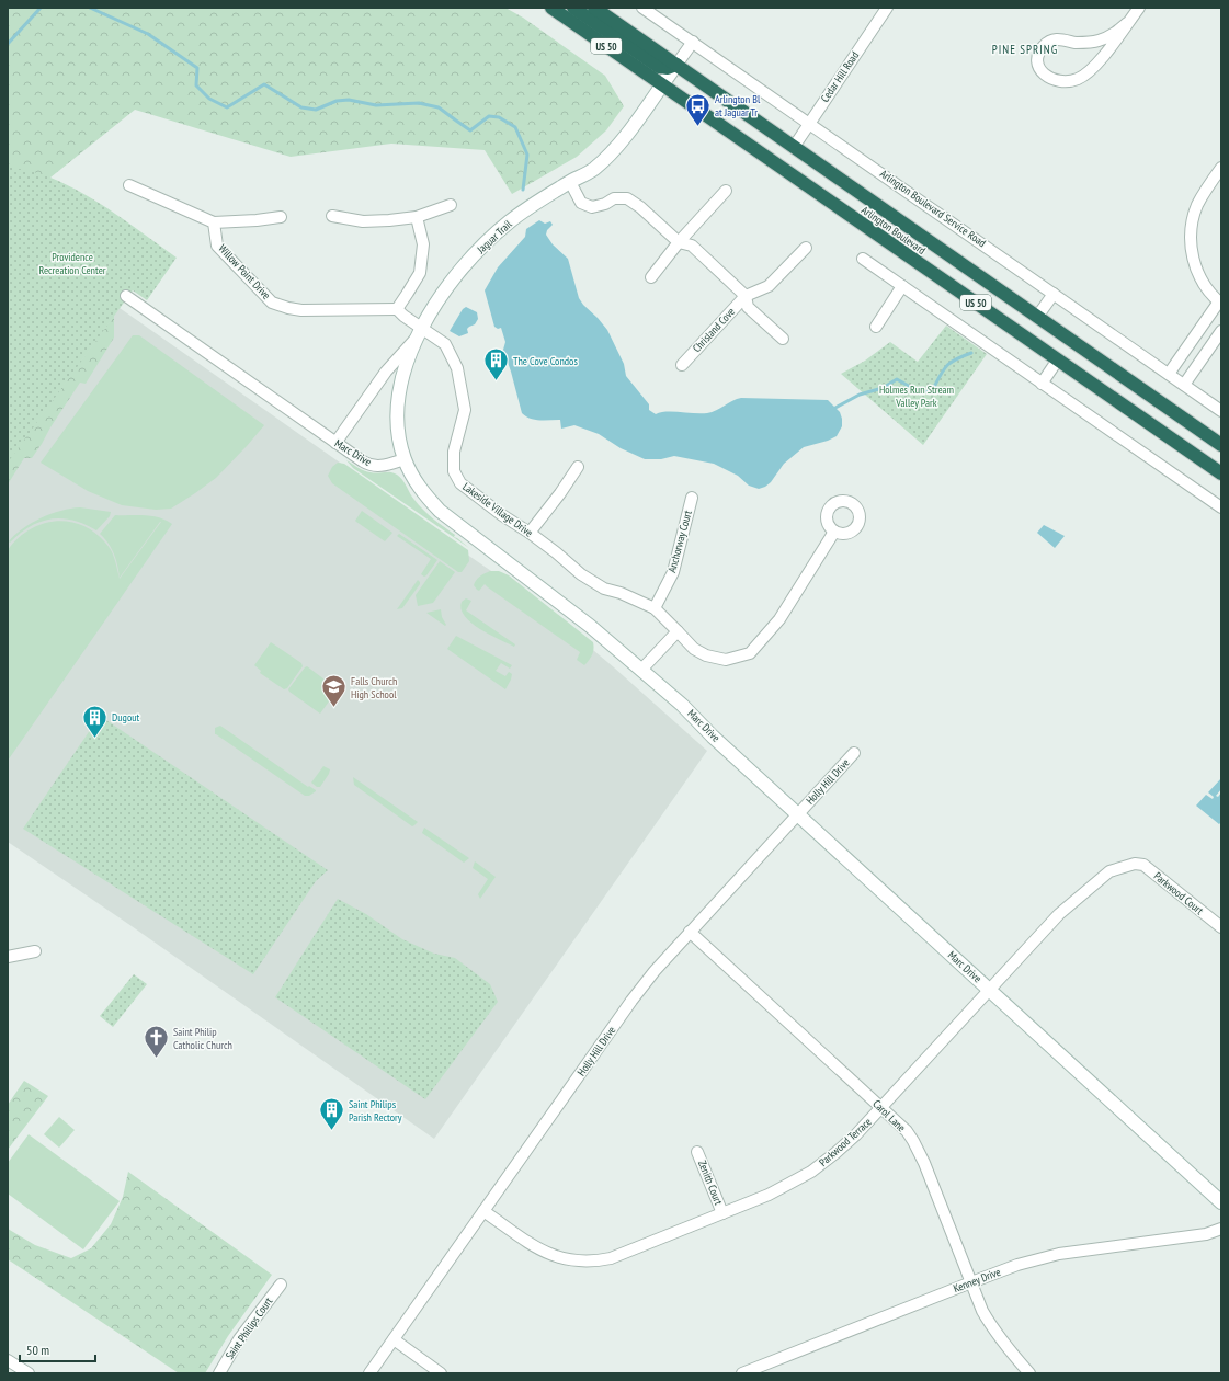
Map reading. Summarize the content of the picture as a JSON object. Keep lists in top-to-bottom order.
{
  "streets": {
    "highway": ["US 50", "Arlington Boulevard"],
    "street": [
      "Cedar Hill Road",
      "Arlington Boulevard Service Road",
      "Jaguar Trail",
      "Willow Point Drive",
      "Chrisland Cove",
      "Marc Drive",
      "Lakeside Village Drive",
      "Anchorway Court",
      "Holly Hill Drive",
      "Parkwood Court",
      "Carol Lane",
      "Parkwood Terrace",
      "Zenith Court",
      "Kenney Drive",
      "Saint Phillips Court"
    ]
  },
  "crossings": [
    ["Cedar Hill Road", "Arlington Boulevard Service Road"],
    ["Cedar Hill Road", "Arlington Boulevard"],
    ["Arlington Boulevard", "Jaguar Trail"],
    ["Jaguar Trail", "Chrisland Cove"],
    ["Jaguar Trail", "Marc Drive"],
    ["Jaguar Trail", "Lakeside Village Drive"],
    ["Marc Drive", "Holly Hill Drive"],
    ["Marc Drive", "Parkwood Terrace"],
    ["Lakeside Village Drive", "Anchorway Court"],
    ["Holly Hill Drive", "Carol Lane"],
    ["Holly Hill Drive", "Parkwood Terrace"],
    ["Parkwood Court", "Parkwood Terrace"],
    ["Carol Lane", "Parkwood Terrace"],
    ["Carol Lane", "Kenney Drive"],
    ["Parkwood Terrace", "Zenith Court"]
  ],
  "districts": ["PINE SPRING"],
  "parks": ["Providence Recreation Center", "Holmes Run Stream Valley Park"],
  "places": {
    "bus stop": ["Arlington Bl at Jaguar Tr"],
    "building": ["The Cove Condos", "Dugout", "Saint Philips Parish Rectory"],
    "school or university": ["Falls Church High School"],
    "church": ["Saint Philip Catholic Church"]
  },
  "scale_bar": "50 m"
}
